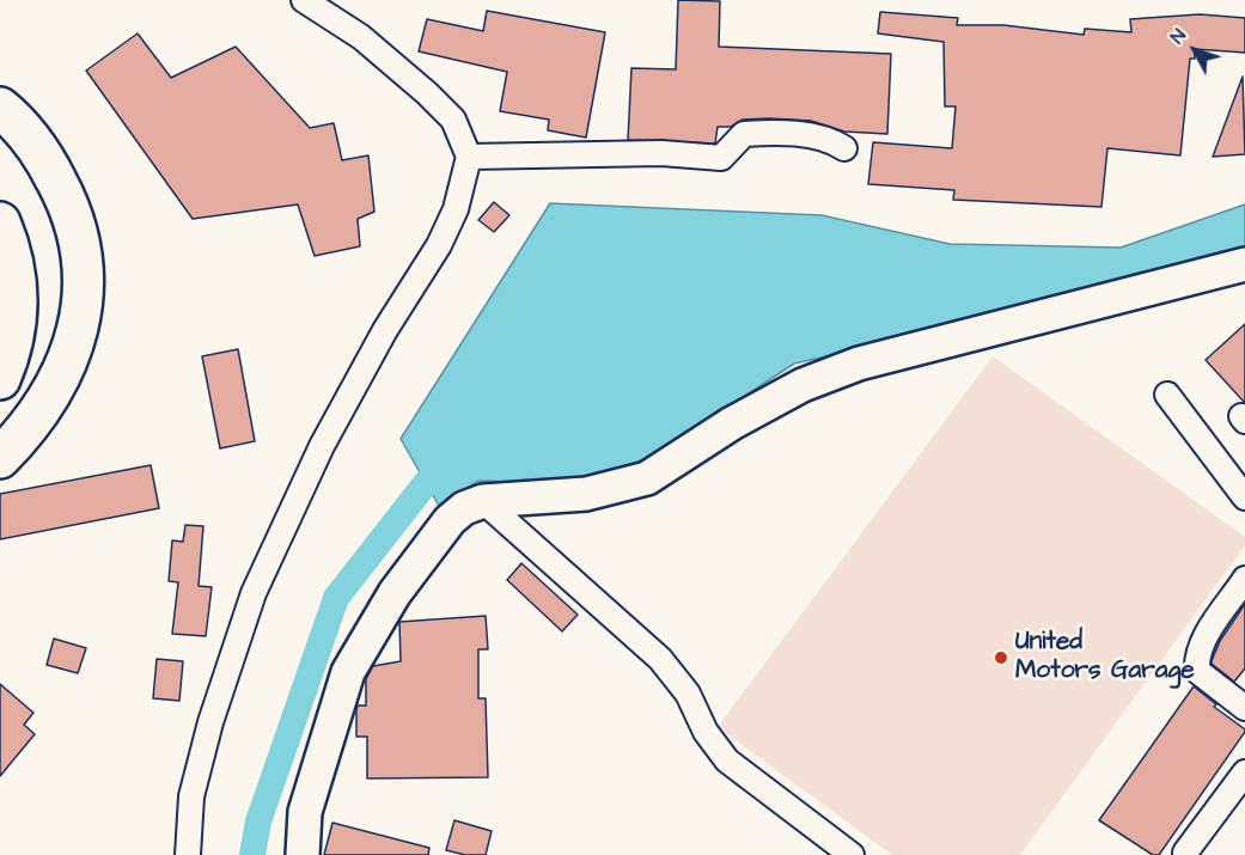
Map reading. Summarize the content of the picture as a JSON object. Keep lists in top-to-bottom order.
{
  "places": ["United Motors Garage"],
  "north": "top left"
}
